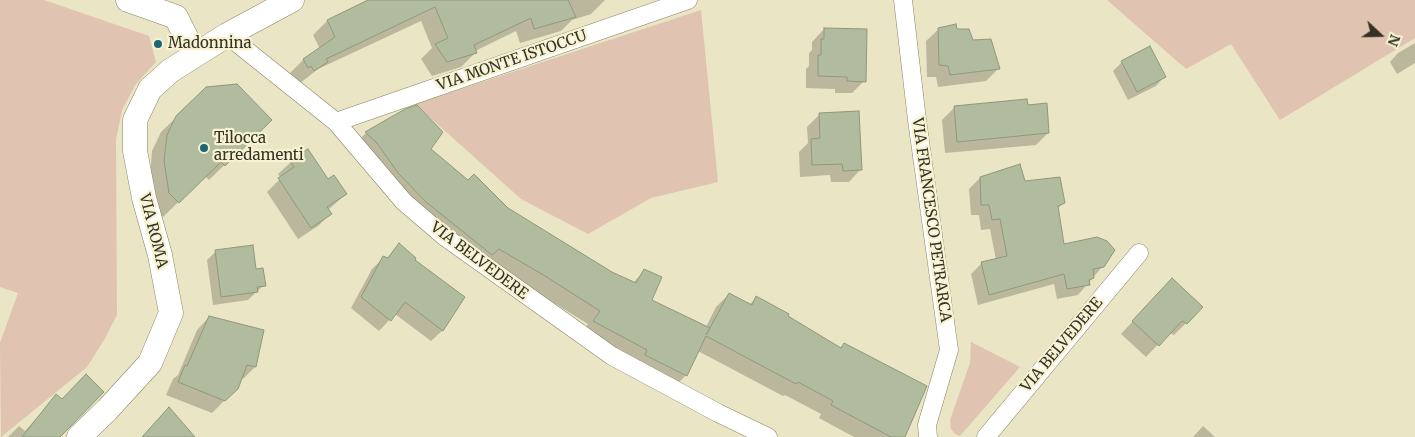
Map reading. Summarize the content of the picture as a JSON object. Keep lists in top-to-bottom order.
{
  "streets": {
    "main road": ["VIA ROMA"],
    "street": ["VIA MONTE ISTOCCU", "VIA FRANCESCO PETRARCA", "VIA BELVEDERE"]
  },
  "crossings": [
    ["VIA MONTE ISTOCCU", "VIA BELVEDERE"],
    ["VIA ROMA", "VIA BELVEDERE"]
  ],
  "places": ["Madonnina", "Tilocca arredamenti"],
  "north": "right"
}
